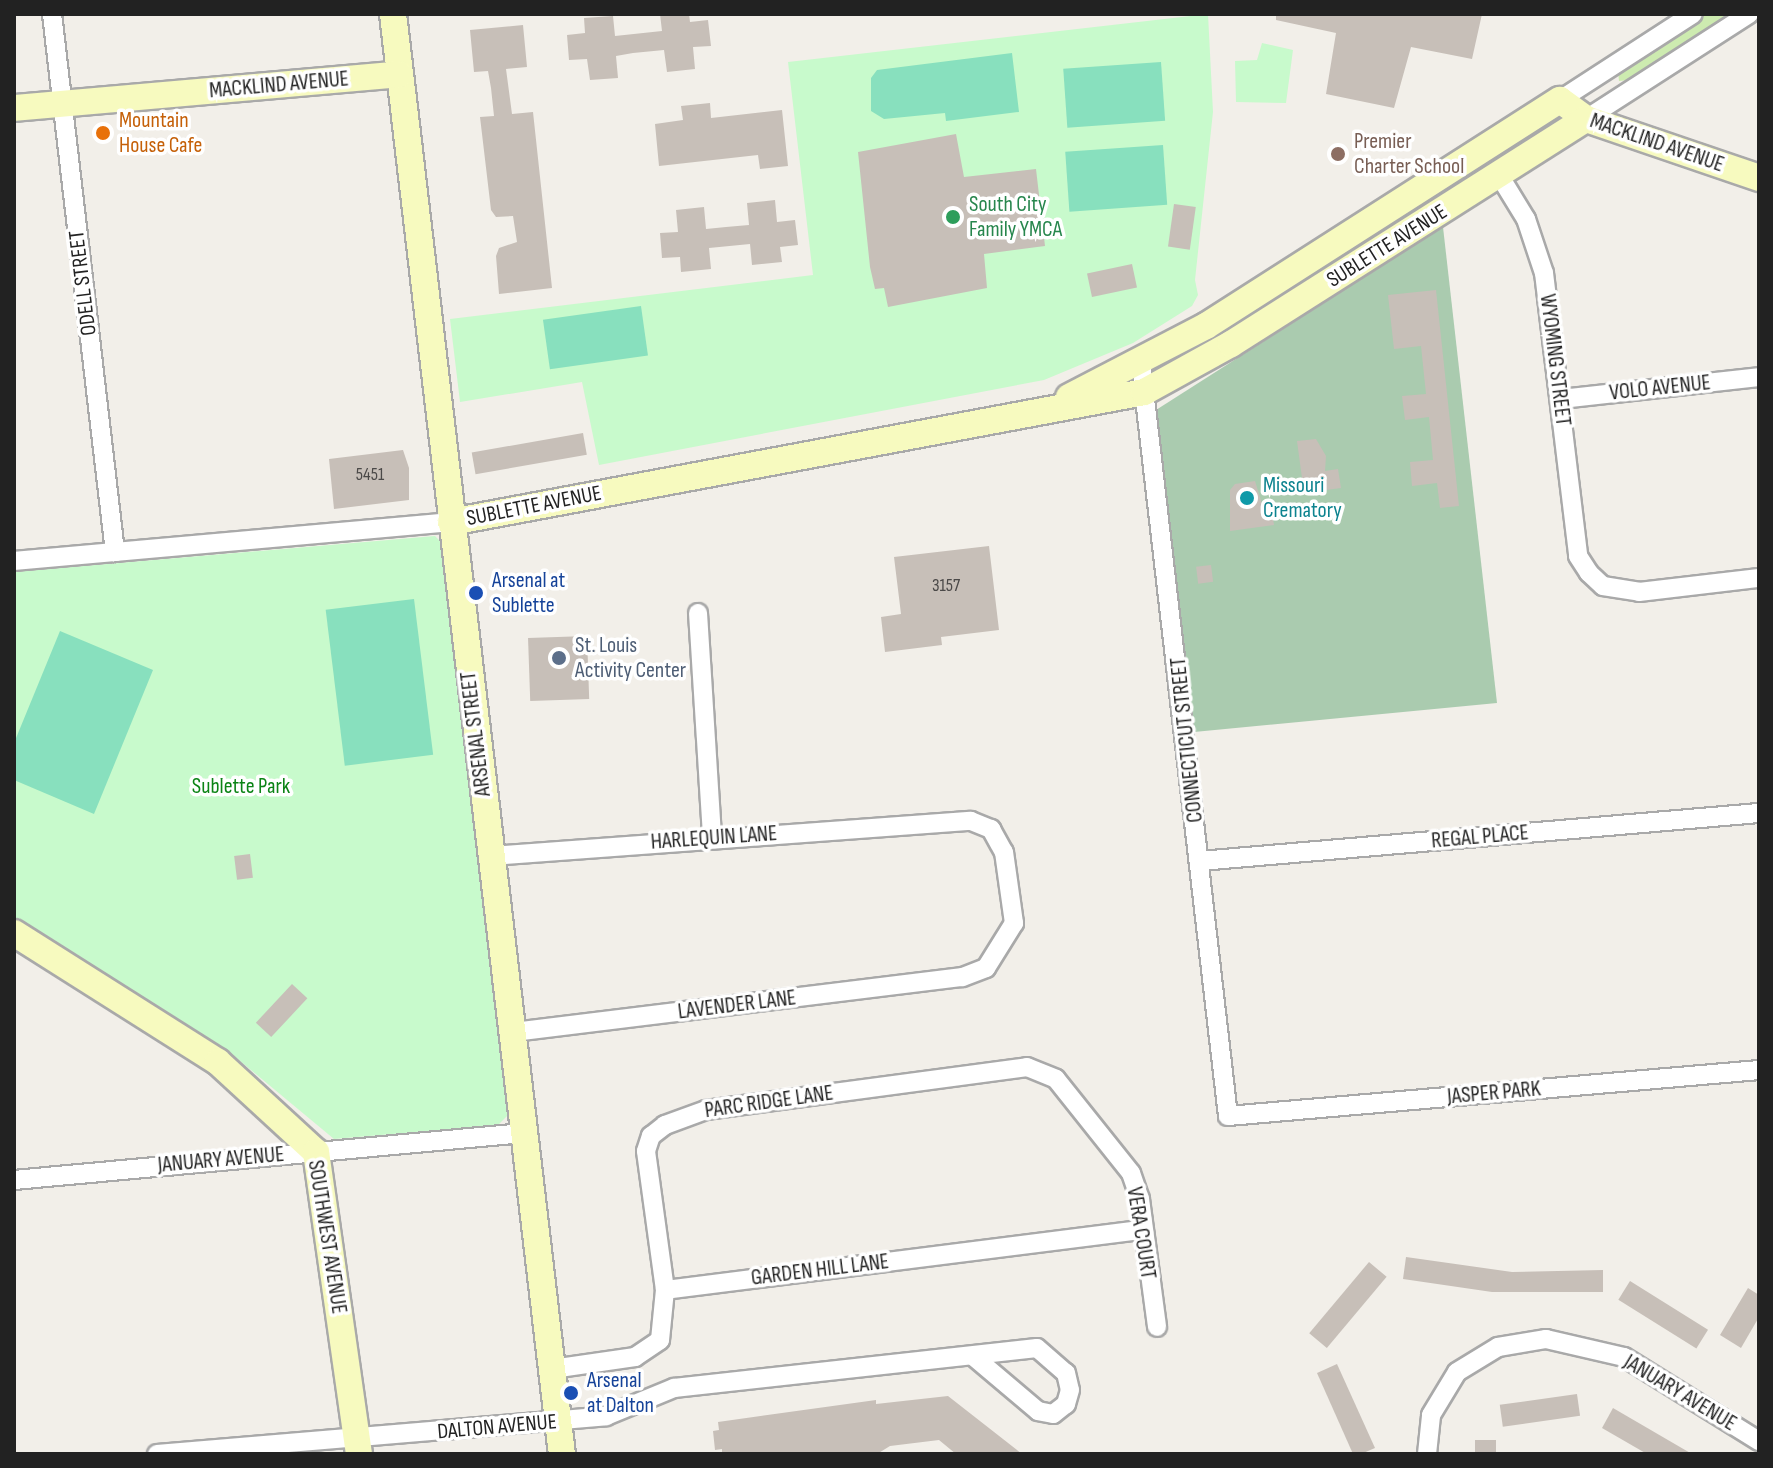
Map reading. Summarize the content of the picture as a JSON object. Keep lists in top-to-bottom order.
{
  "streets": {
    "street": [
      "MACKLIND AVENUE",
      "SUBLETTE AVENUE",
      "ODELL STREET",
      "WYOMING STREET",
      "VOLO AVENUE",
      "ARSENAL STREET",
      "CONNECTICUT STREET",
      "REGAL PLACE",
      "HARLEQUIN LANE",
      "LAVENDER LANE",
      "JASPER PARK",
      "PARC RIDGE LANE",
      "JANUARY AVENUE",
      "VERA COURT",
      "SOUTHWEST AVENUE",
      "GARDEN HILL LANE",
      "DALTON AVENUE"
    ]
  },
  "crossings": [
    ["MACKLIND AVENUE", "SUBLETTE AVENUE"],
    ["MACKLIND AVENUE", "ODELL STREET"],
    ["MACKLIND AVENUE", "ARSENAL STREET"],
    ["SUBLETTE AVENUE", "ODELL STREET"],
    ["SUBLETTE AVENUE", "WYOMING STREET"],
    ["SUBLETTE AVENUE", "ARSENAL STREET"],
    ["SUBLETTE AVENUE", "CONNECTICUT STREET"],
    ["WYOMING STREET", "VOLO AVENUE"],
    ["ARSENAL STREET", "HARLEQUIN LANE"],
    ["ARSENAL STREET", "LAVENDER LANE"],
    ["ARSENAL STREET", "JANUARY AVENUE"],
    ["ARSENAL STREET", "DALTON AVENUE"],
    ["CONNECTICUT STREET", "REGAL PLACE"],
    ["CONNECTICUT STREET", "JASPER PARK"],
    ["HARLEQUIN LANE", "LAVENDER LANE"],
    ["PARC RIDGE LANE", "VERA COURT"],
    ["PARC RIDGE LANE", "GARDEN HILL LANE"],
    ["JANUARY AVENUE", "SOUTHWEST AVENUE"],
    ["VERA COURT", "GARDEN HILL LANE"],
    ["SOUTHWEST AVENUE", "DALTON AVENUE"]
  ],
  "parks": ["Sublette Park"],
  "places": [
    "Mountain House Cafe",
    "Premier Charter School",
    "South City Family YMCA",
    "Missouri Crematory",
    "Arsenal at Sublette",
    "St. Louis Activity Center",
    "Arsenal at Dalton"
  ],
  "house_numbers": ["5451", "3157"]
}
